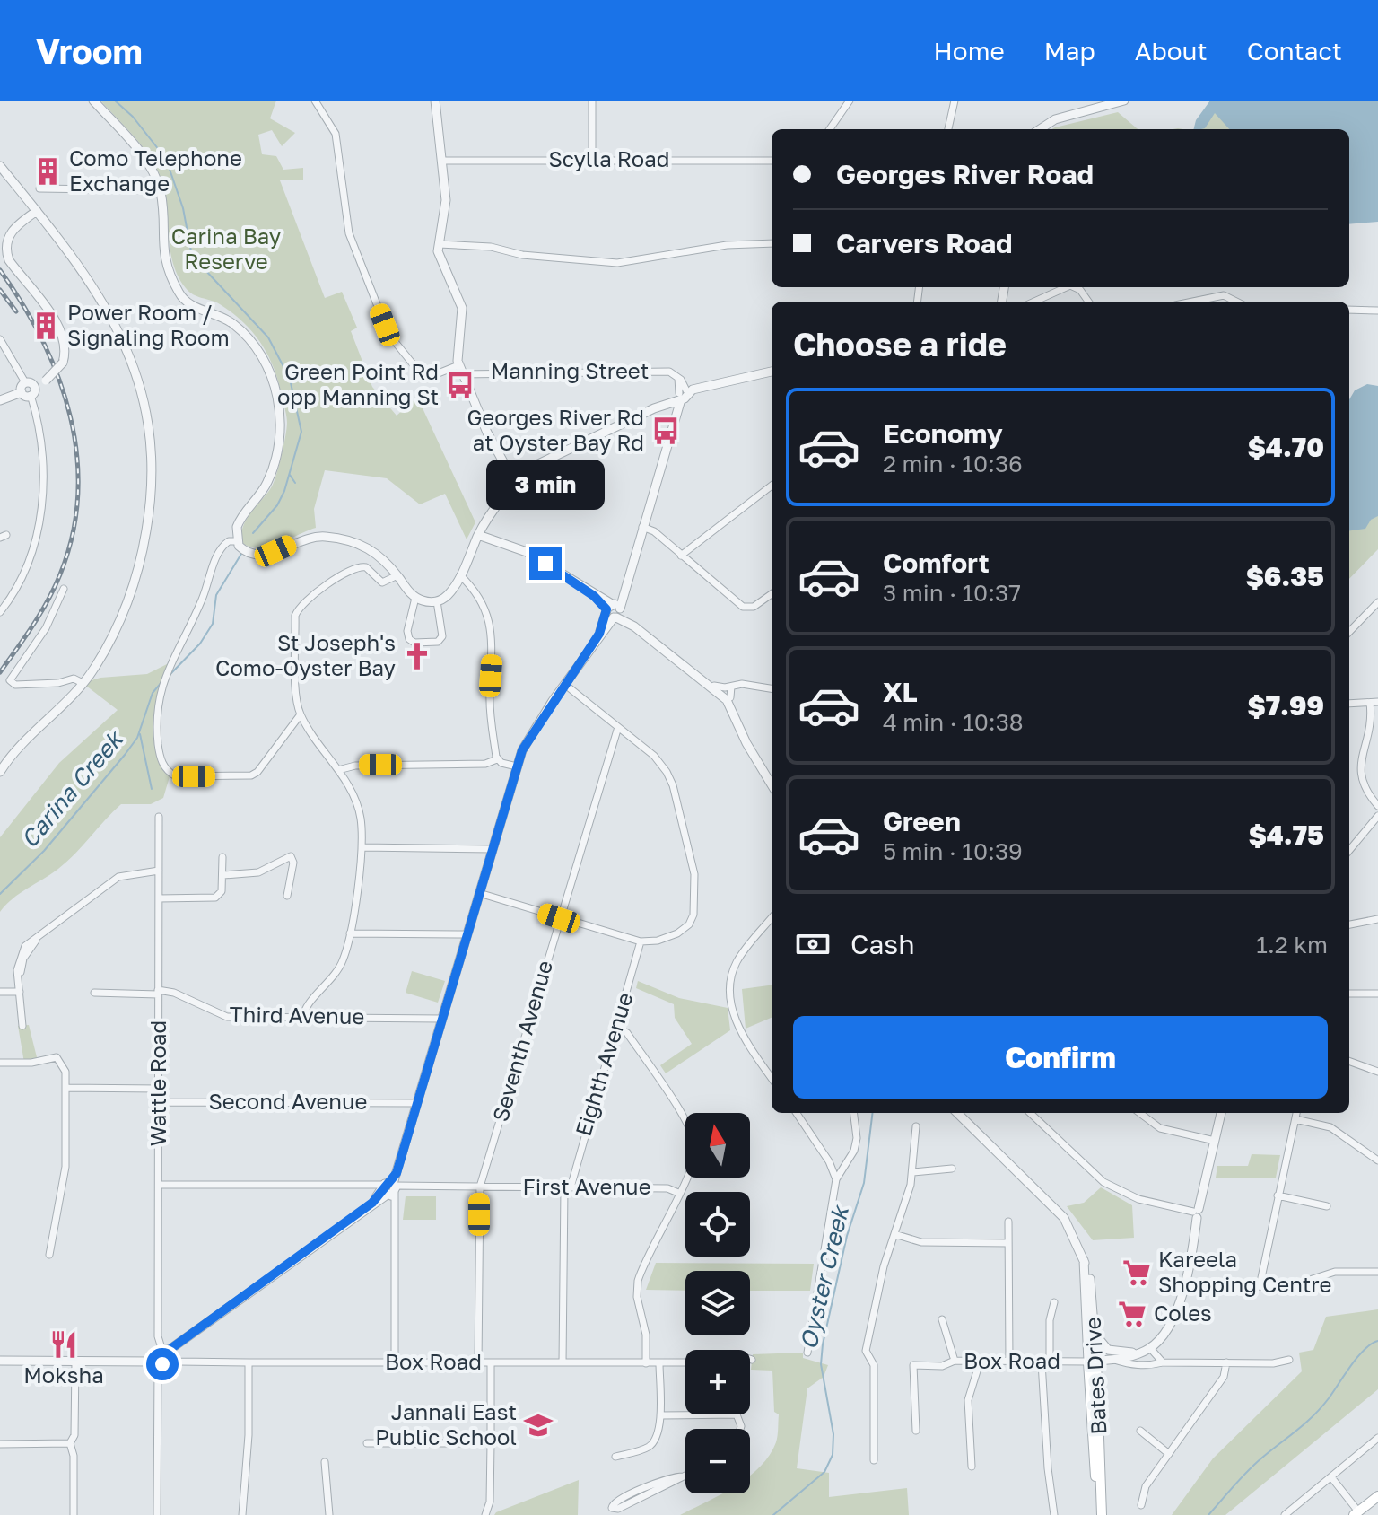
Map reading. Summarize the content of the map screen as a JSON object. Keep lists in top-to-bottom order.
{
  "streets": {
    "main road": ["Bates Drive"],
    "street": [
      "Scylla Road",
      "Manning Street",
      "Third Avenue",
      "Seventh Avenue",
      "Eighth Avenue",
      "Wattle Road",
      "Second Avenue",
      "First Avenue",
      "Box Road"
    ]
  },
  "crossings": [
    ["Third Avenue", "Wattle Road"],
    ["Seventh Avenue", "First Avenue"],
    ["Seventh Avenue", "Box Road"],
    ["Eighth Avenue", "First Avenue"],
    ["Eighth Avenue", "Box Road"],
    ["Wattle Road", "Second Avenue"],
    ["Wattle Road", "First Avenue"],
    ["Wattle Road", "Box Road"],
    ["Box Road", "Bates Drive"]
  ],
  "water": ["Carina Creek", "Oyster Creek"],
  "parks": ["Carina Bay Reserve"],
  "places": {
    "building": ["Como Telephone Exchange", "Power Room / Signaling Room"],
    "bus stop": ["Green Point Rd opp Manning St", "Georges River Rd at Oyster Bay Rd"],
    "church": ["St Joseph's Como-Oyster Bay"],
    "supermarket": ["Kareela Shopping Centre", "Coles"],
    "restaurant": ["Moksha"],
    "school or university": ["Jannali East Public School"]
  },
  "north": "top",
  "page": {
    "header": "Vroom",
    "nav": [
      "Home",
      "Map",
      "About",
      "Contact"
    ],
    "banner": ["Georges River Road", "Carvers Road"],
    "heading": "Choose a ride",
    "list": [
      {
        "name": "Economy",
        "note": "2 min · 10:36",
        "value": "$4.70"
      },
      {
        "name": "Comfort",
        "note": "3 min · 10:37",
        "value": "$6.35"
      },
      {
        "name": "XL",
        "note": "4 min · 10:38",
        "value": "$7.99"
      },
      {
        "name": "Green",
        "note": "5 min · 10:39",
        "value": "$4.75"
      }
    ],
    "bubble": "3 min",
    "pay": ["Cash", "1.2 km"],
    "buttons": "Confirm",
    "map_buttons": ["+", "−"]
  }
}
